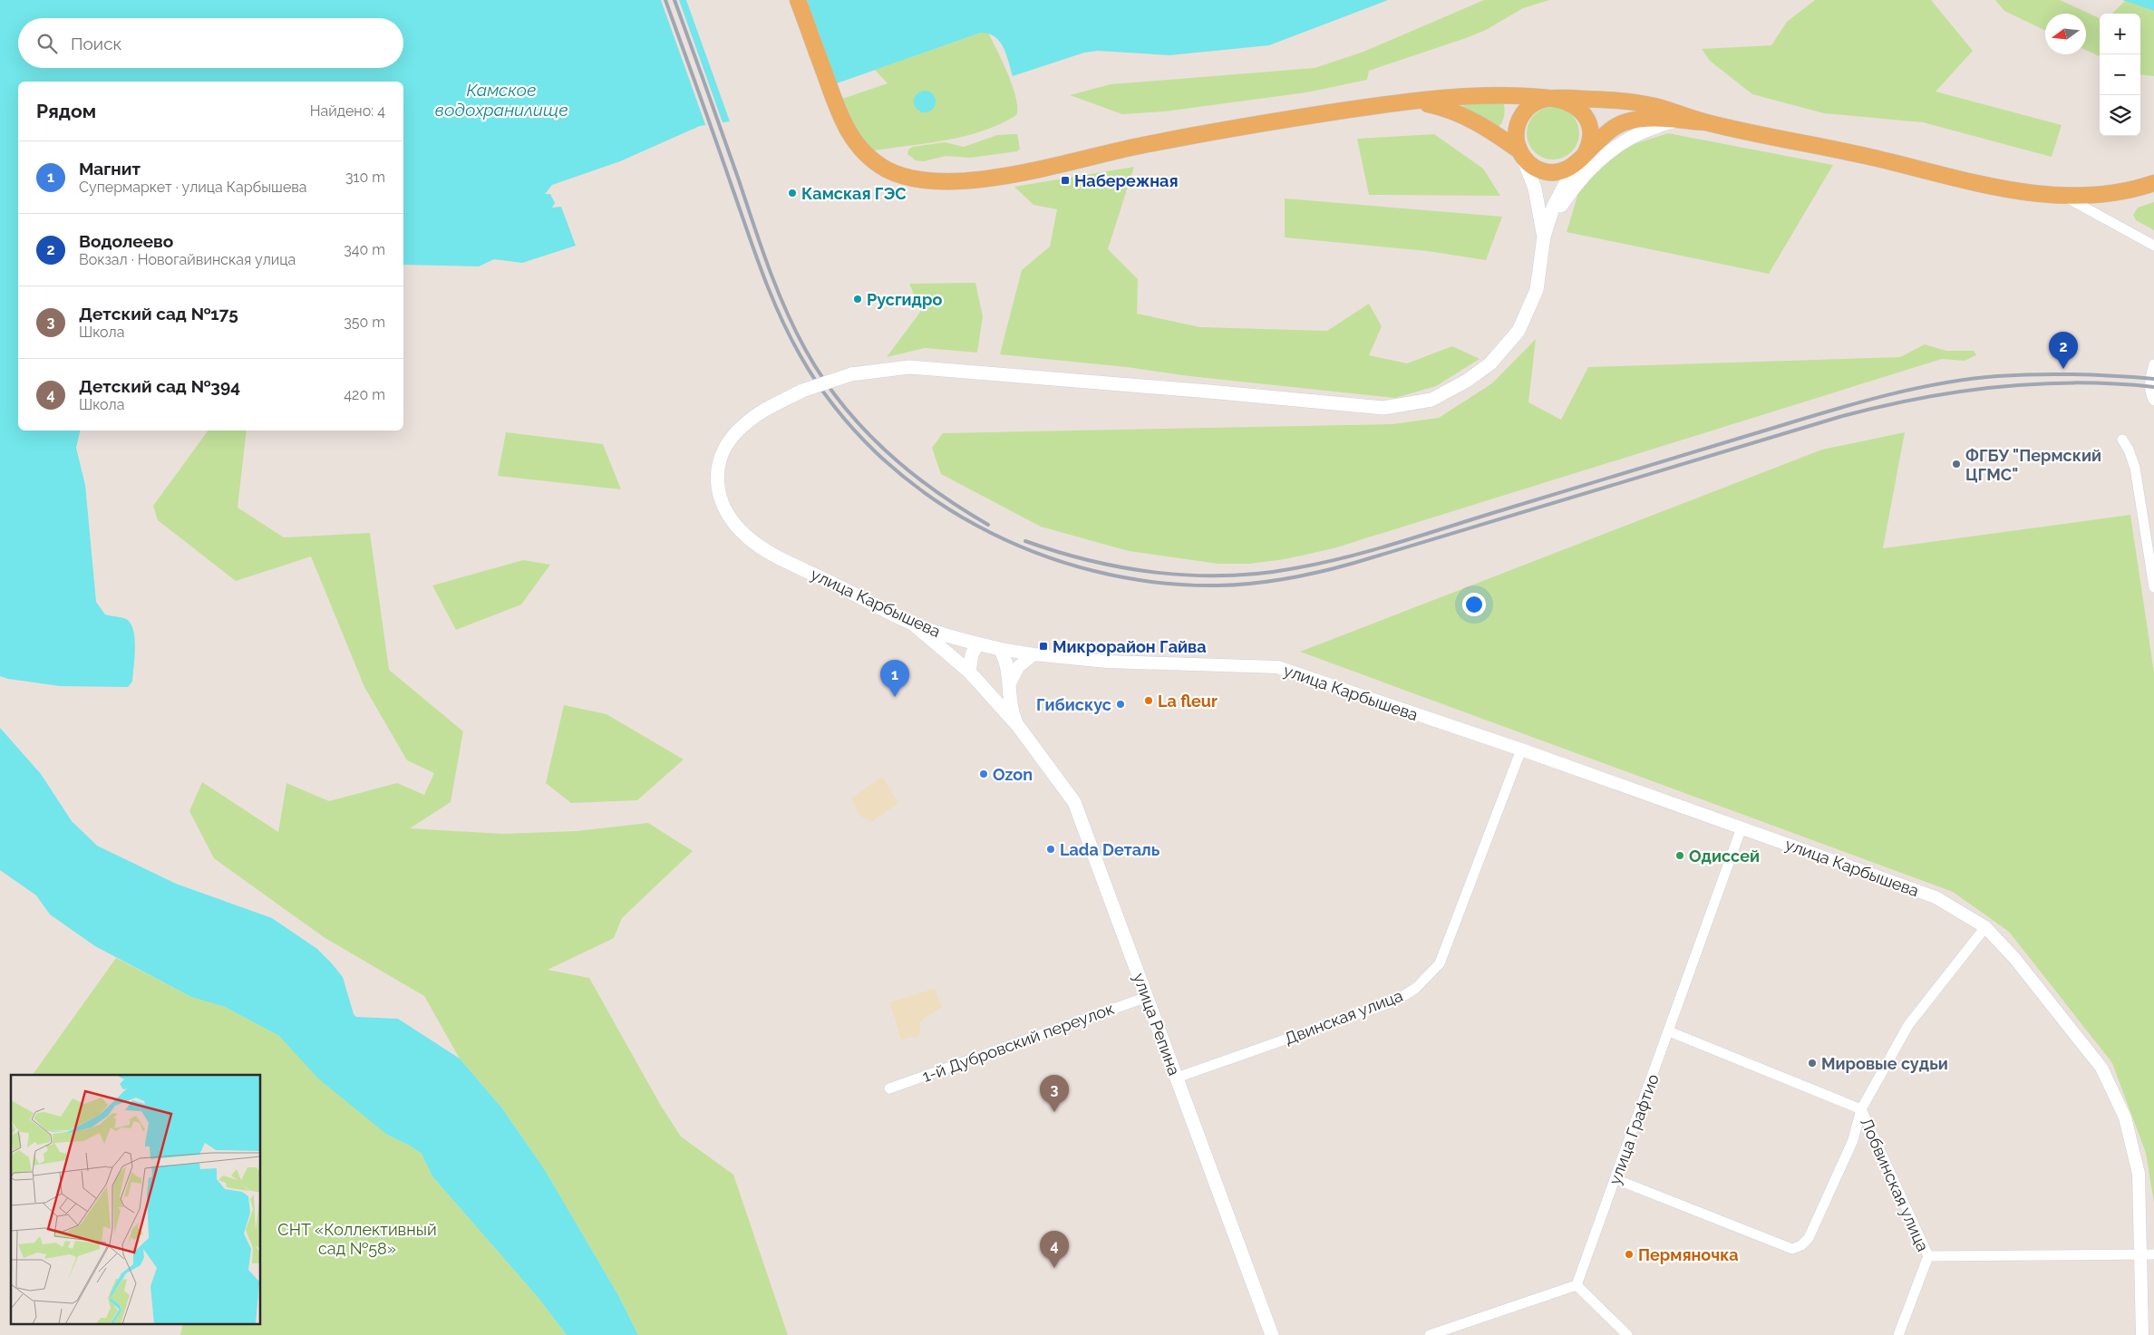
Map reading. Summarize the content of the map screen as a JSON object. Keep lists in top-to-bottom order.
{
  "streets": {
    "main road": ["улица Карбышева", "улица Репина"],
    "street": [
      "Двинская улица",
      "1-й Дубровский переулок",
      "улица Графтио",
      "Лобвинская улица"
    ]
  },
  "crossings": [
    ["улица Карбышева", "Двинская улица"],
    ["улица Карбышева", "улица Графтио"],
    ["улица Карбышева", "Лобвинская улица"],
    ["Двинская улица", "улица Репина"],
    ["улица Репина", "1-й Дубровский переулок"],
    ["улица Графтио", "Лобвинская улица"]
  ],
  "water": ["Камское водохранилище"],
  "parks": ["СНТ «Коллективный сад №58»"],
  "places": {
    "transit": ["Набережная", "Микрорайон Гайва"],
    "other": [
      "Камская ГЭС",
      "Русгидро",
      "ФГБУ \"Пермский ЦГМС\"",
      "La fleur",
      "Гибискус",
      "Ozon",
      "Lada Dеталь",
      "Одиссей",
      "Мировые судьи",
      "Пермяночка"
    ]
  },
  "north": "left",
  "page": {
    "map_buttons": ["+", "−"],
    "search": "Поиск",
    "heading": ["Рядом", "Найдено: 4"],
    "list": [
      {
        "mark": "1",
        "name": "Магнит",
        "note": "Супермаркет · улица Карбышева",
        "value": "310 m"
      },
      {
        "mark": "2",
        "name": "Водолеево",
        "note": "Вокзал · Новогайвинская улица",
        "value": "340 m"
      },
      {
        "mark": "3",
        "name": "Детский сад №175",
        "note": "Школа",
        "value": "350 m"
      },
      {
        "mark": "4",
        "name": "Детский сад №394",
        "note": "Школа",
        "value": "420 m"
      }
    ],
    "pins": [
      "2",
      "1",
      "3",
      "4"
    ]
  }
}
